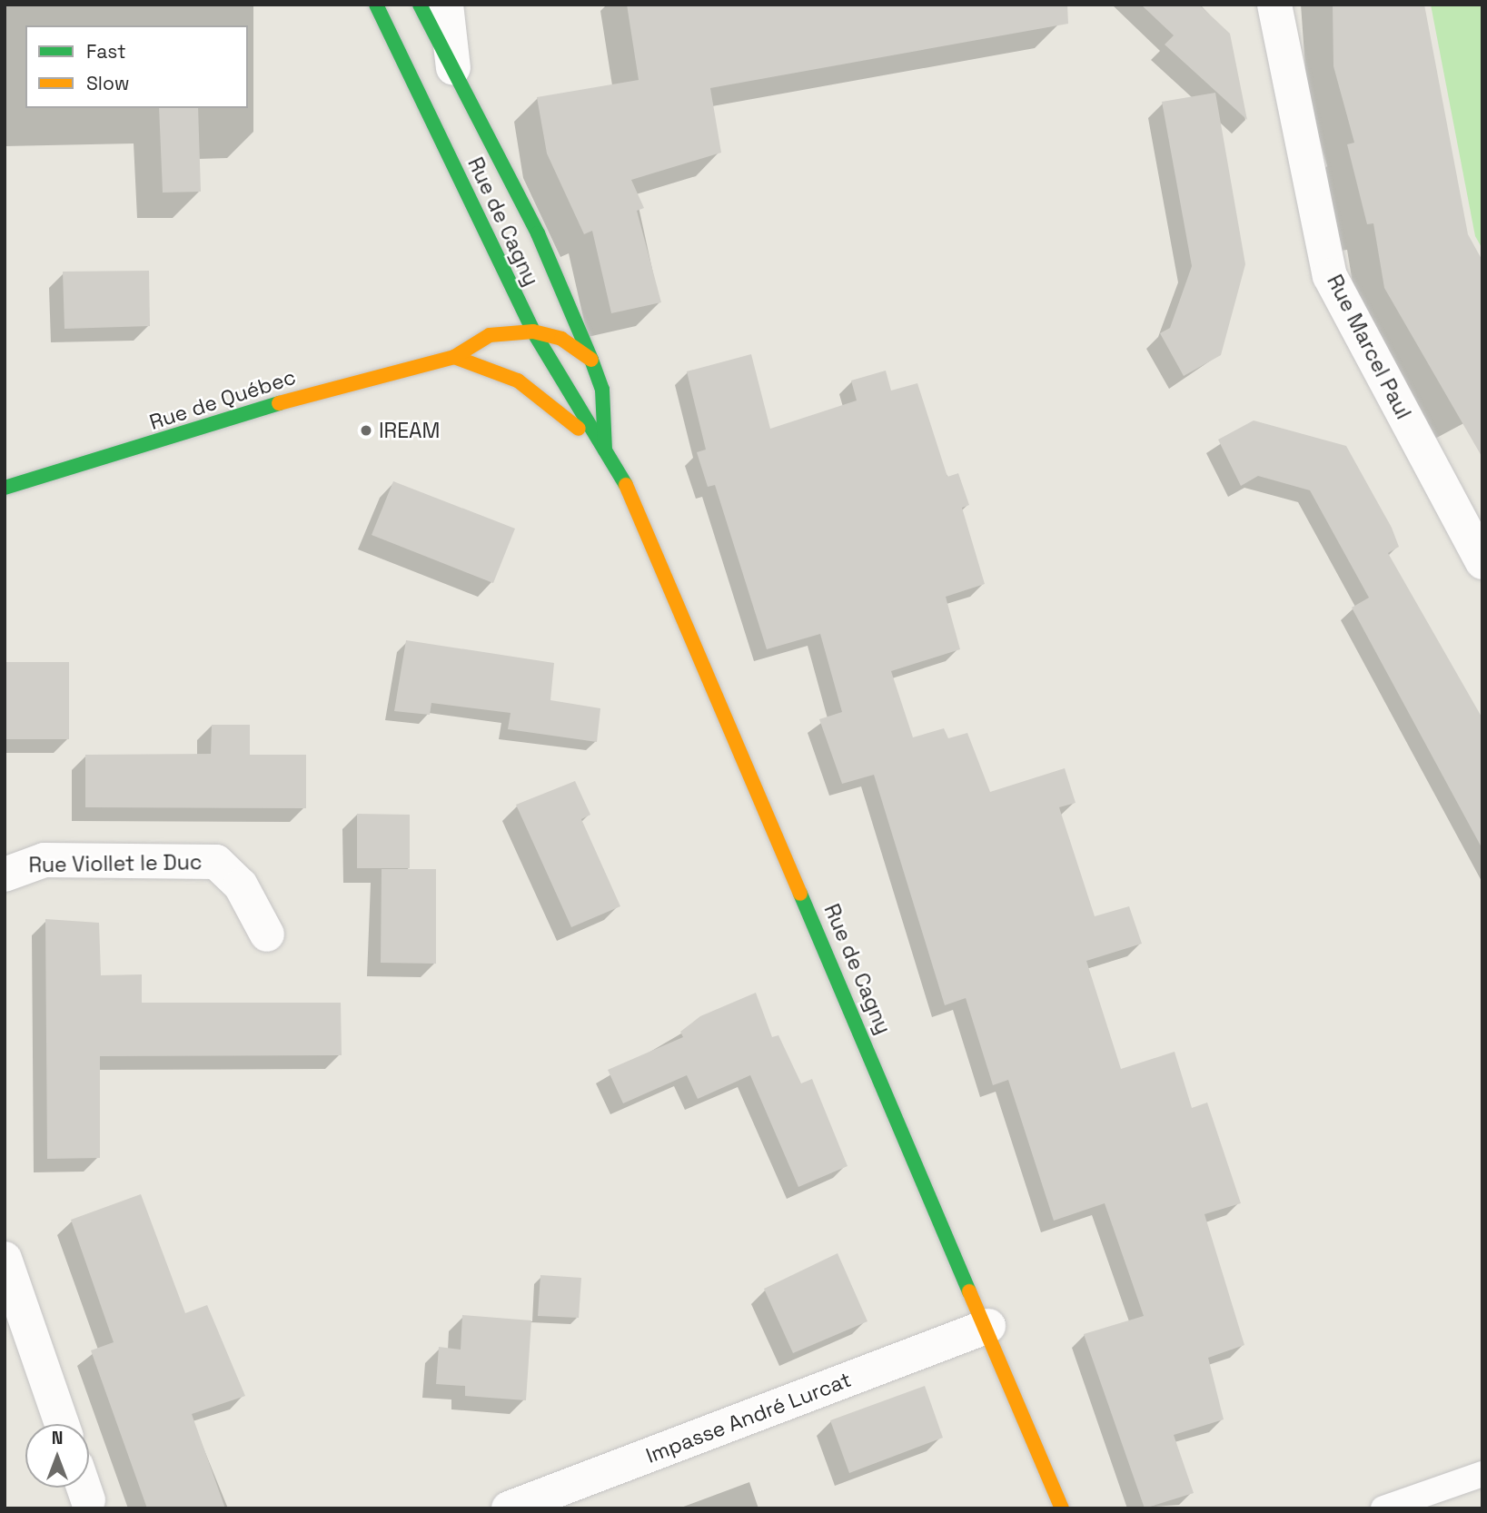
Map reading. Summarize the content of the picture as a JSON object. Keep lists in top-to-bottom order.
{
  "streets": {
    "main road": ["Rue de Cagny", "Rue de Québec"],
    "street": ["Rue Marcel Paul", "Rue Viollet le Duc", "Impasse André Lurcat"]
  },
  "crossings": [
    ["Rue de Cagny", "Impasse André Lurcat"]
  ],
  "places": ["IREAM"],
  "legend": ["Fast", "Slow"],
  "north": "top"
}
